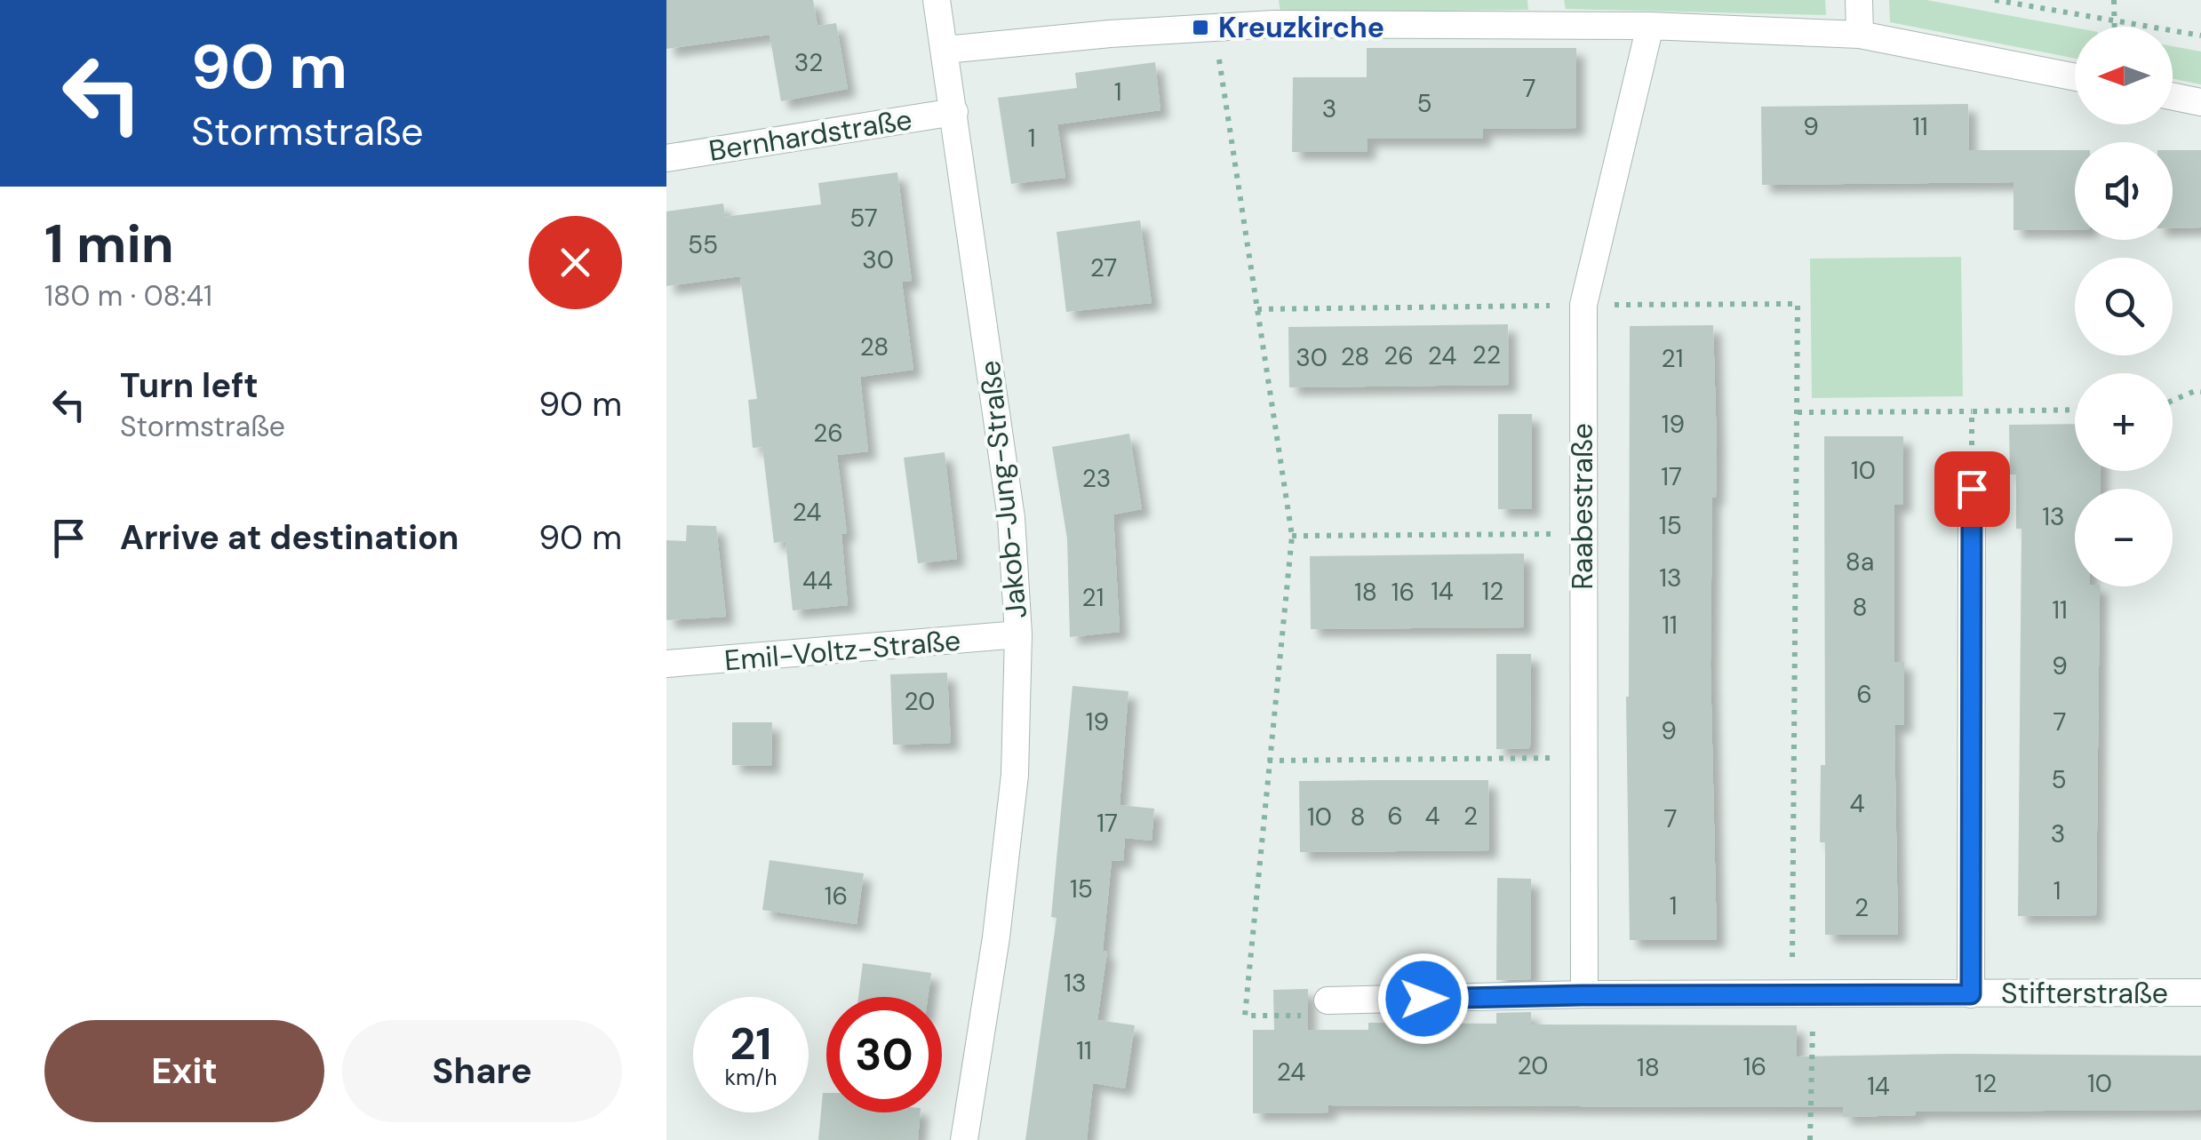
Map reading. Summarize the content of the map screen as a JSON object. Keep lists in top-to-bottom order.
{
  "streets": {
    "street": [
      "Bernhardstraße",
      "Jakob-Jung-Straße",
      "Raabestraße",
      "Emil-Voltz-Straße",
      "Stifterstraße"
    ]
  },
  "crossings": [
    ["Bernhardstraße", "Jakob-Jung-Straße"],
    ["Jakob-Jung-Straße", "Emil-Voltz-Straße"],
    ["Raabestraße", "Stifterstraße"]
  ],
  "places": {
    "transit": ["Kreuzkirche"]
  },
  "house_numbers": [
    "32",
    "7",
    "1",
    "5",
    "3",
    "9",
    "11",
    "1",
    "57",
    "55",
    "30",
    "27",
    "28",
    "22",
    "26",
    "24",
    "28",
    "30",
    "21",
    "19",
    "26",
    "10",
    "17",
    "23",
    "24",
    "13",
    "15",
    "8a",
    "13",
    "44",
    "14",
    "12",
    "18",
    "16",
    "21",
    "8",
    "11",
    "11",
    "9",
    "6",
    "20",
    "19",
    "7",
    "9",
    "5",
    "4",
    "6",
    "4",
    "2",
    "10",
    "8",
    "7",
    "17",
    "3",
    "15",
    "1",
    "16",
    "1",
    "2",
    "13",
    "11",
    "20",
    "16",
    "18",
    "24",
    "12",
    "10",
    "14"
  ],
  "north": "left",
  "page": {
    "turn": ["90 m", "Stormstraße"],
    "map_buttons": ["+", "−"],
    "heading": ["1 min", "180 m · 08:41"],
    "list": [
      {
        "name": "Turn left",
        "note": "Stormstraße",
        "value": "90 m"
      },
      {
        "name": "Arrive at destination",
        "value": "90 m"
      }
    ],
    "speed": "21 km/h",
    "limit": "30",
    "buttons": ["Exit", "Share"]
  }
}
